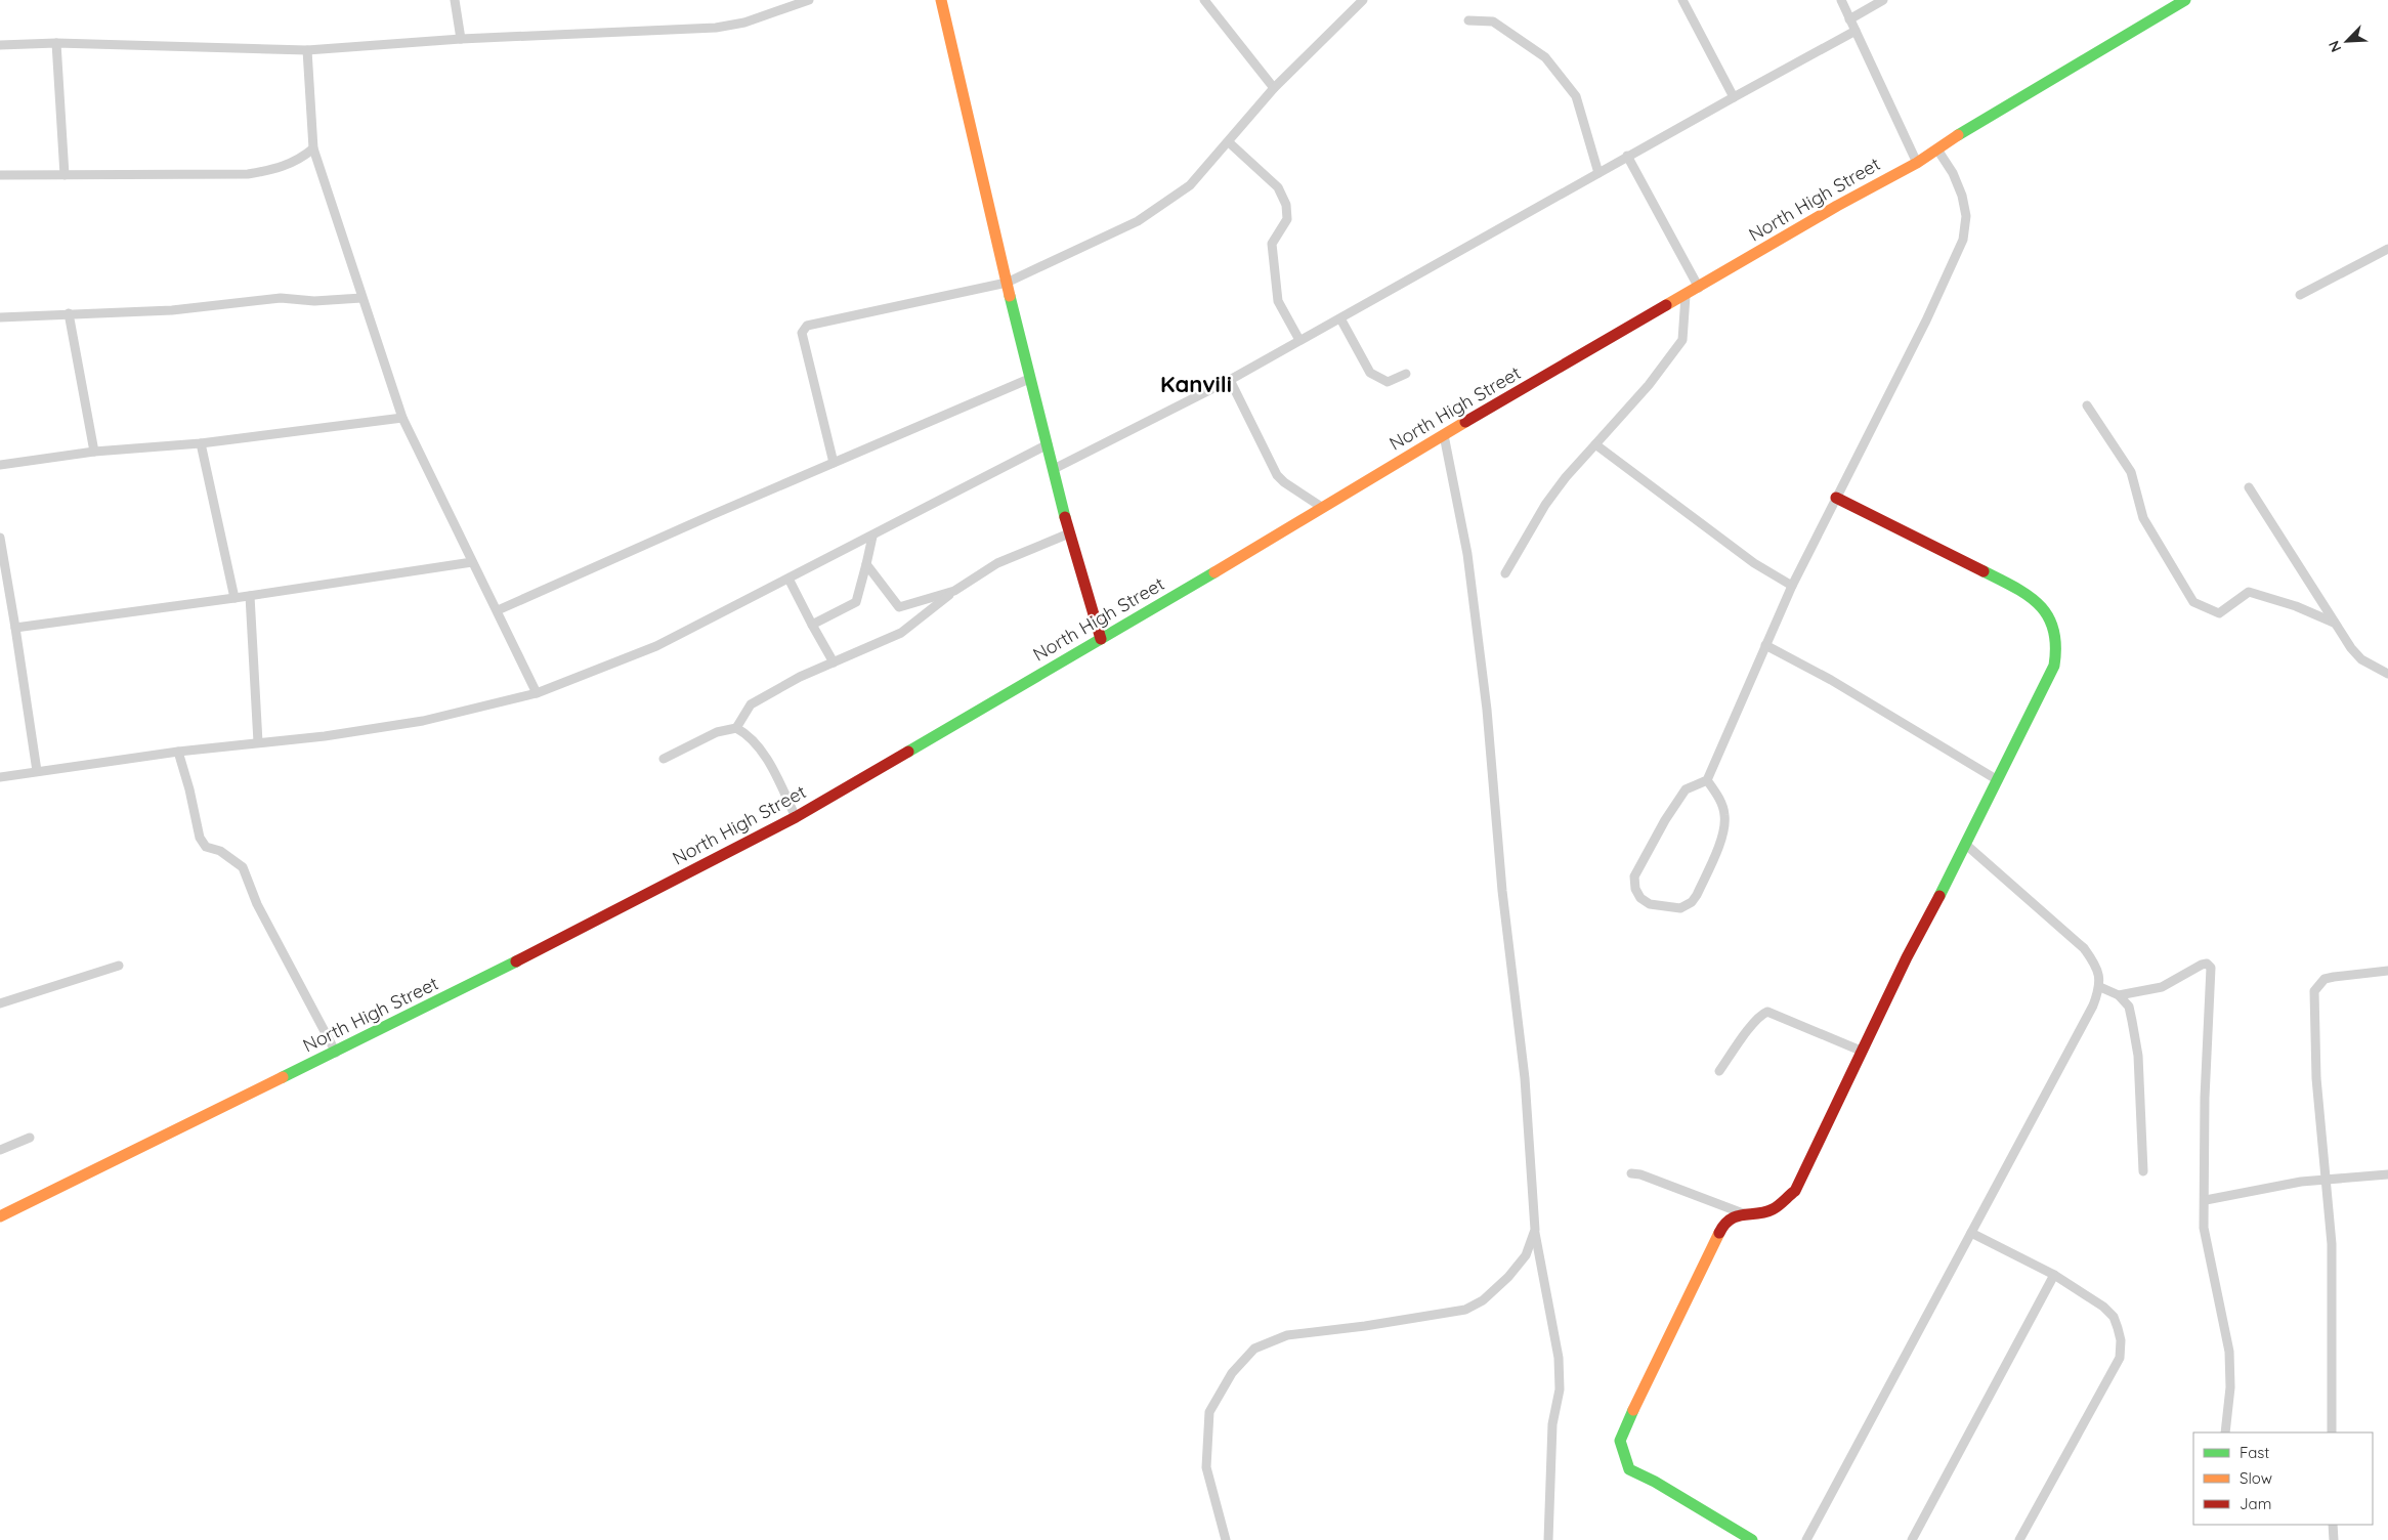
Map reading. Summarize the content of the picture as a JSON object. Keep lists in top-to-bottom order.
{
  "streets": {
    "main road": ["North High Street"]
  },
  "districts": ["Kanvili"],
  "legend": ["Fast", "Slow", "Jam"],
  "north": "bottom left"
}
